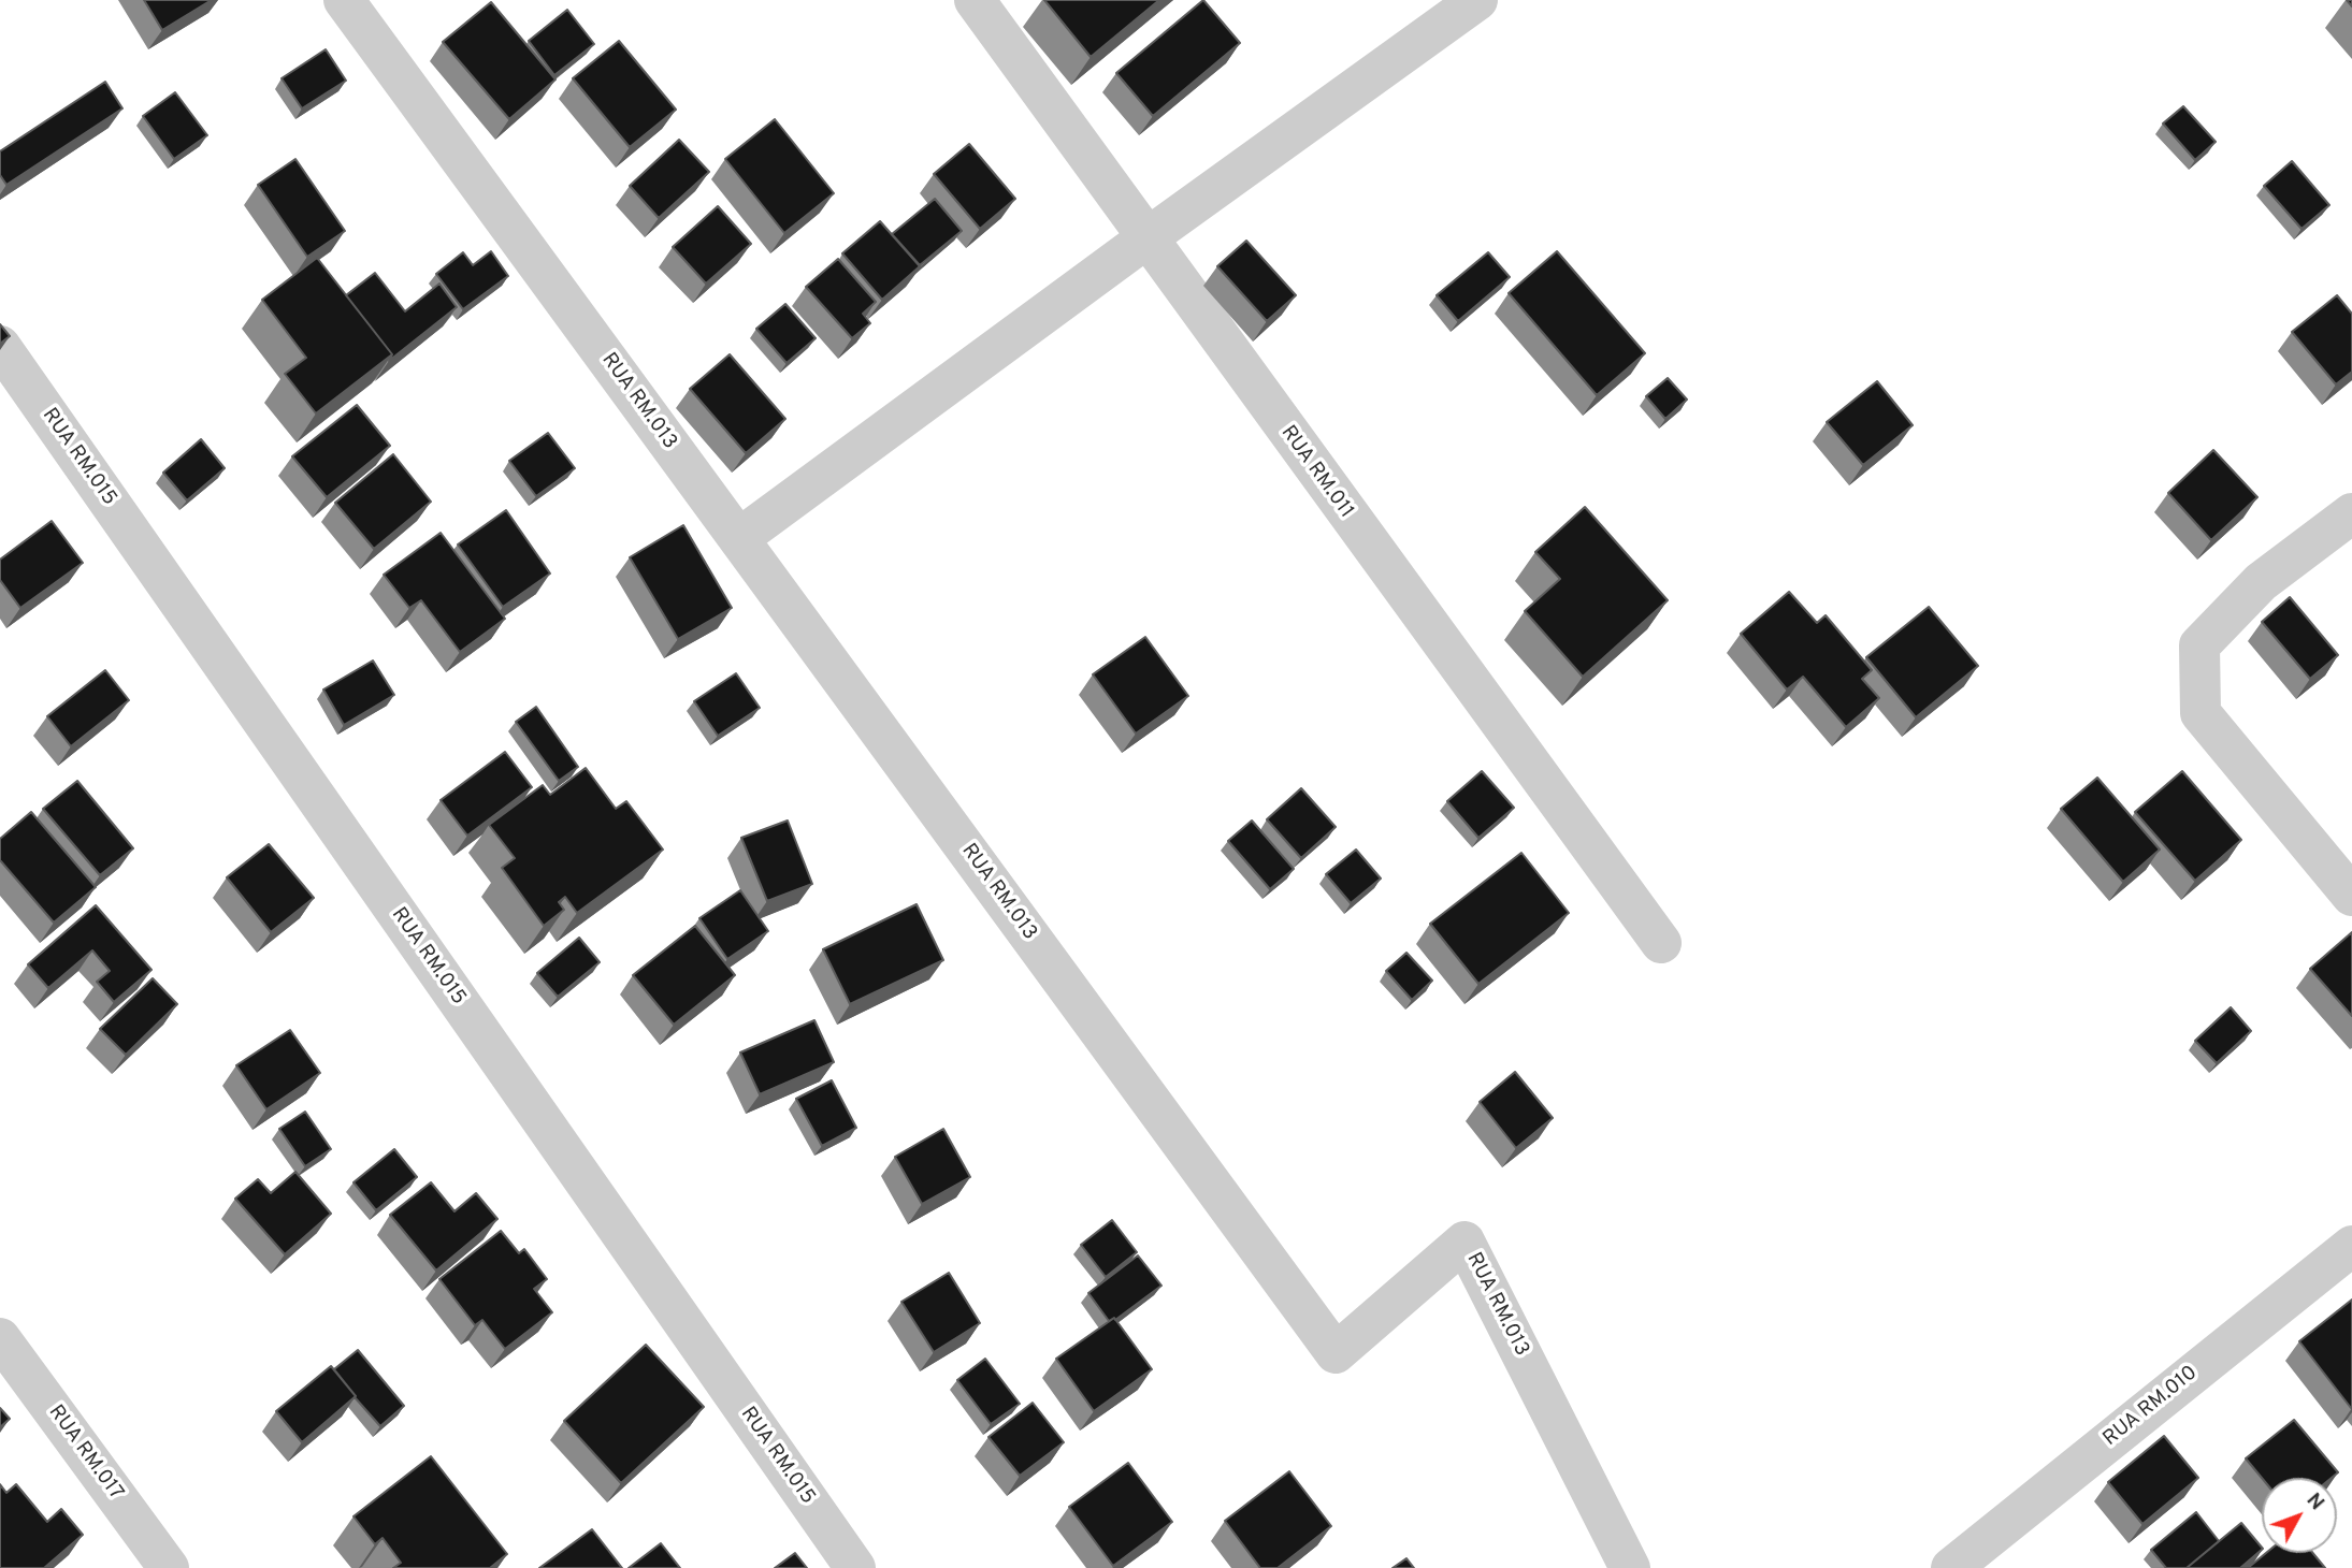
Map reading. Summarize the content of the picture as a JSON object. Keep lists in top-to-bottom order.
{
  "streets": {
    "street": [
      "RUA RM.013",
      "RUA RM.015",
      "RUA RM.011",
      "RUA RM.010",
      "RUA RM.017"
    ]
  },
  "north": "top right"
}
